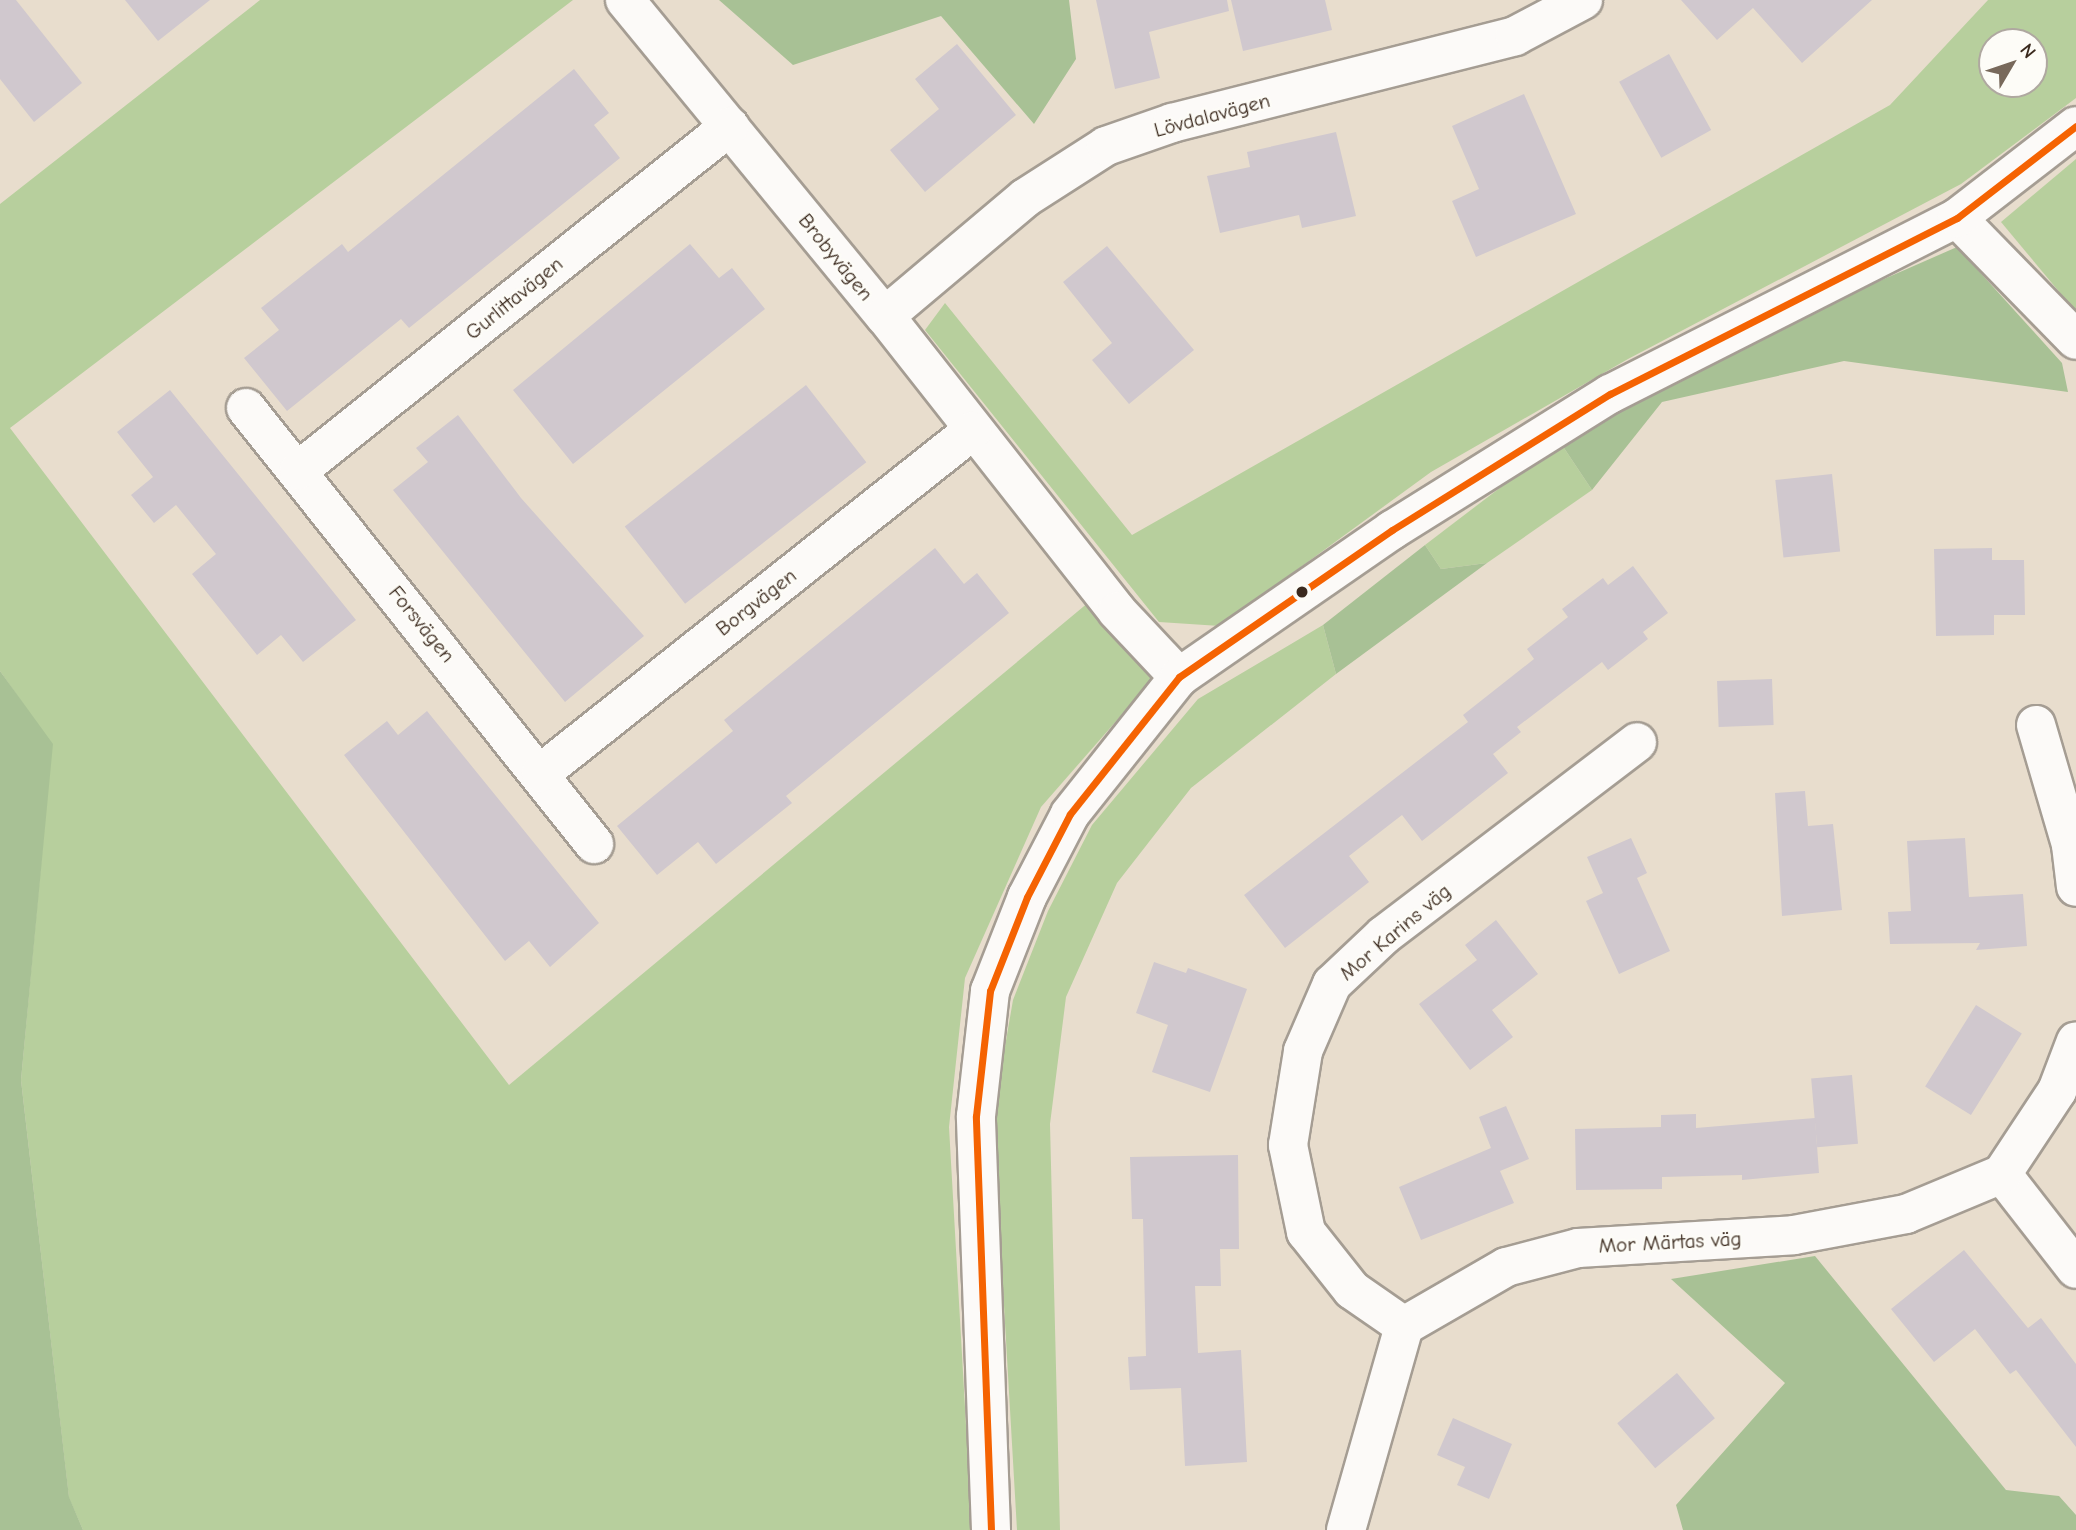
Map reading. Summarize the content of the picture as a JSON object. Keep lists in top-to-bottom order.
{
  "streets": {
    "street": [
      "Lövdalavägen",
      "Brobyvägen",
      "Gurlittavägen",
      "Borgvägen",
      "Forsvägen",
      "Mor Karins väg",
      "Mor Märtas väg"
    ]
  },
  "crossings": [
    ["Lövdalavägen", "Brobyvägen"],
    ["Brobyvägen", "Gurlittavägen"],
    ["Brobyvägen", "Borgvägen"],
    ["Gurlittavägen", "Forsvägen"],
    ["Borgvägen", "Forsvägen"],
    ["Mor Karins väg", "Mor Märtas väg"]
  ],
  "north": "top right"
}
